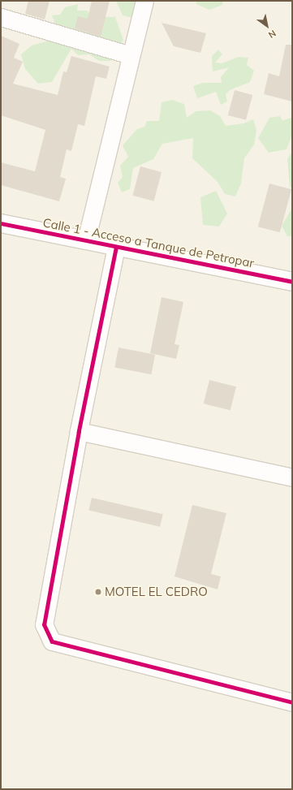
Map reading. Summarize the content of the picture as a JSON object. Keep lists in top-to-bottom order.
{
  "streets": {
    "street": ["Calle 1 - Acceso a Tanque de Petropar"]
  },
  "places": ["MOTEL EL CEDRO"],
  "north": "bottom right"
}
